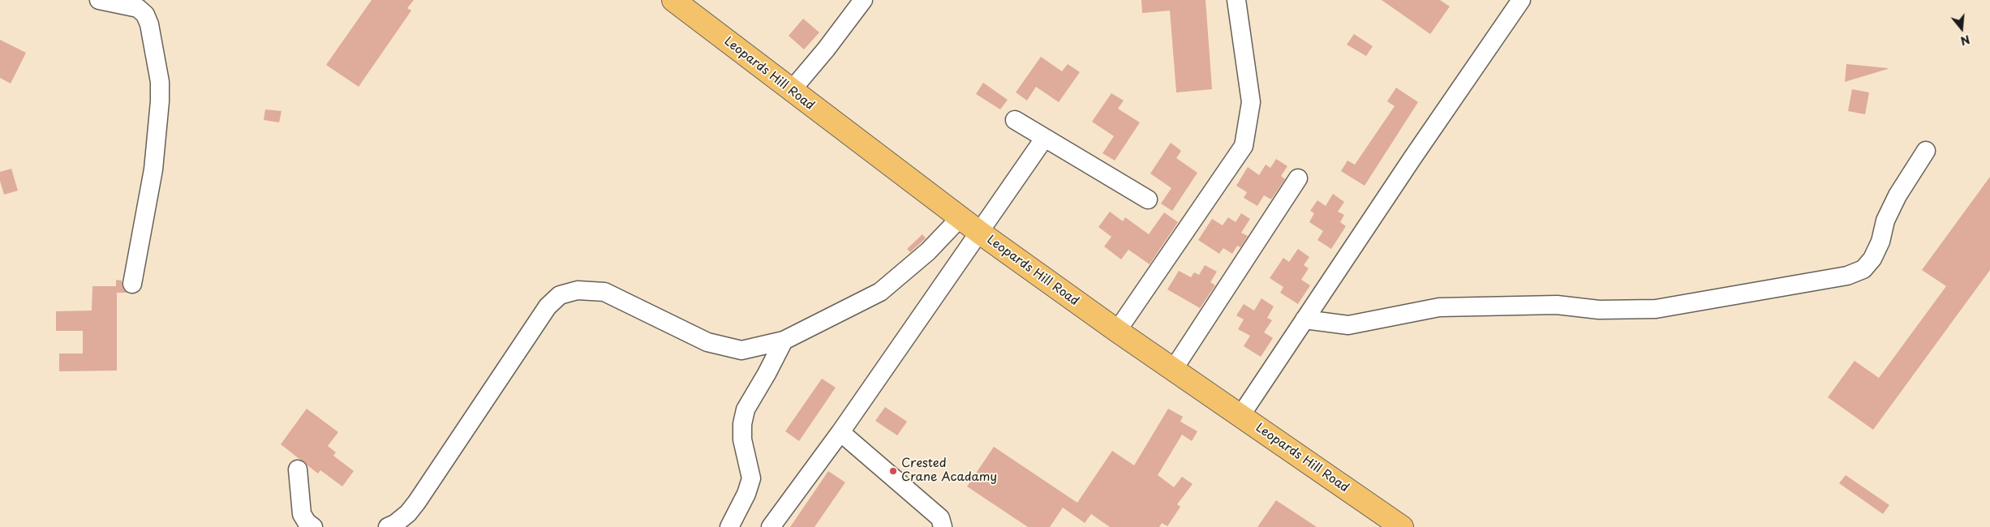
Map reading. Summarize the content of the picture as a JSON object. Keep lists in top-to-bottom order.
{
  "streets": {
    "main road": ["Leopards Hill Road"]
  },
  "places": ["Crested Crane Acadamy"],
  "north": "bottom"
}
